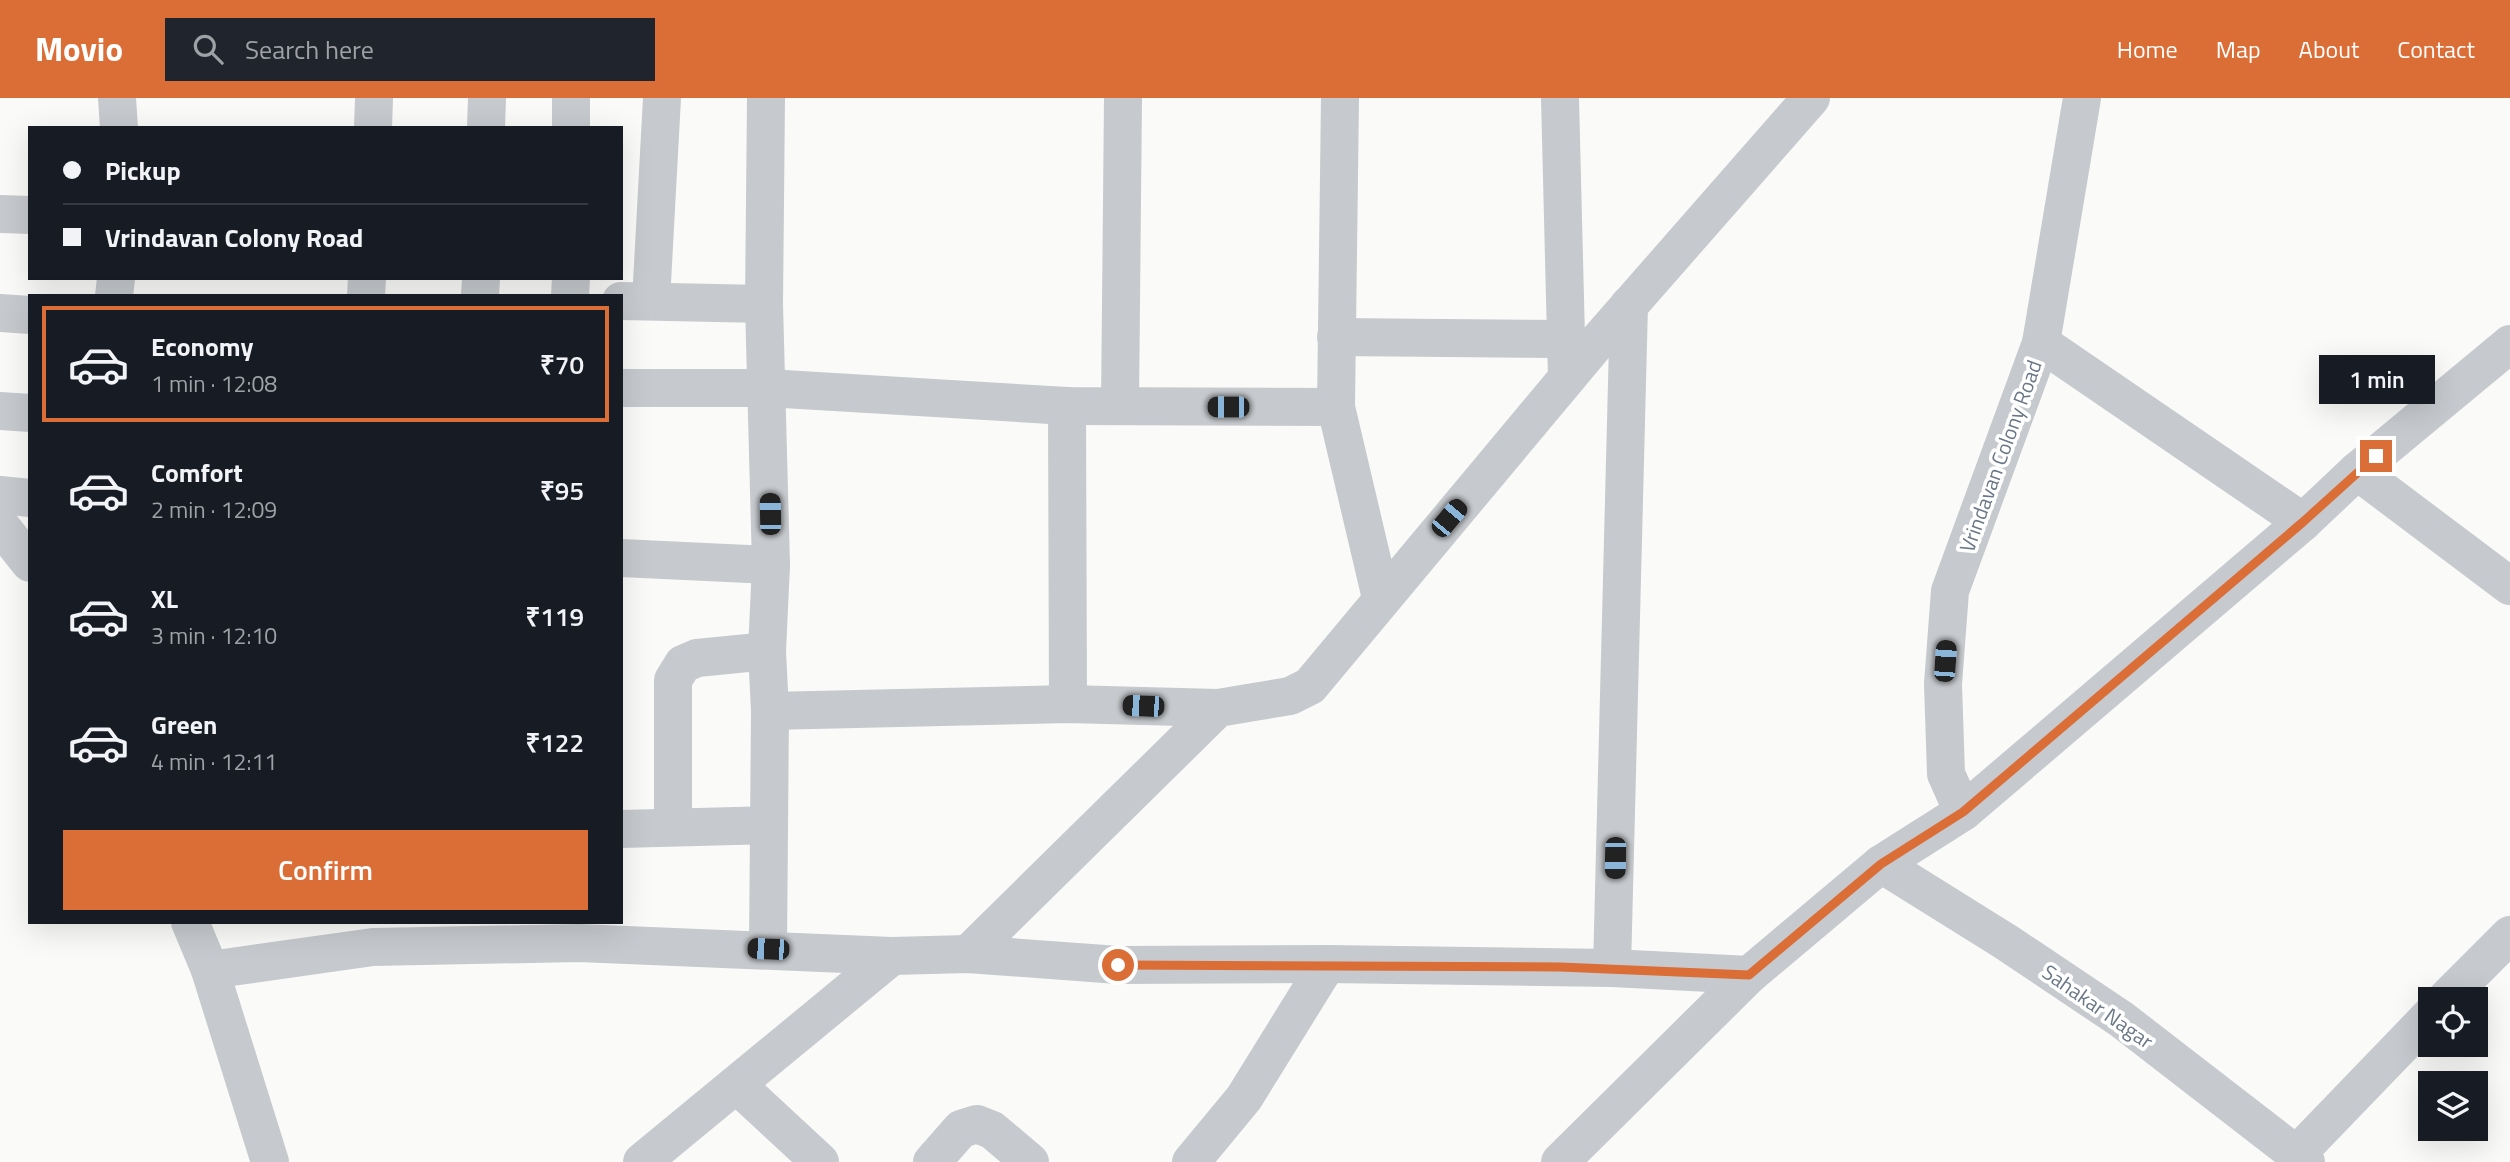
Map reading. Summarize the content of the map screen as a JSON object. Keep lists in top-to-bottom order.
{
  "streets": {
    "street": ["Vrindavan Colony Road", "Sahakar Nagar"]
  },
  "page": {
    "header": "Movio",
    "search": "Search here",
    "nav": [
      "Home",
      "Map",
      "About",
      "Contact"
    ],
    "banner": ["Pickup", "Vrindavan Colony Road"],
    "list": [
      {
        "name": "Economy",
        "note": "1 min · 12:08",
        "value": "₹70"
      },
      {
        "name": "Comfort",
        "note": "2 min · 12:09",
        "value": "₹95"
      },
      {
        "name": "XL",
        "note": "3 min · 12:10",
        "value": "₹119"
      },
      {
        "name": "Green",
        "note": "4 min · 12:11",
        "value": "₹122"
      }
    ],
    "bubble": "1 min",
    "buttons": "Confirm"
  }
}
